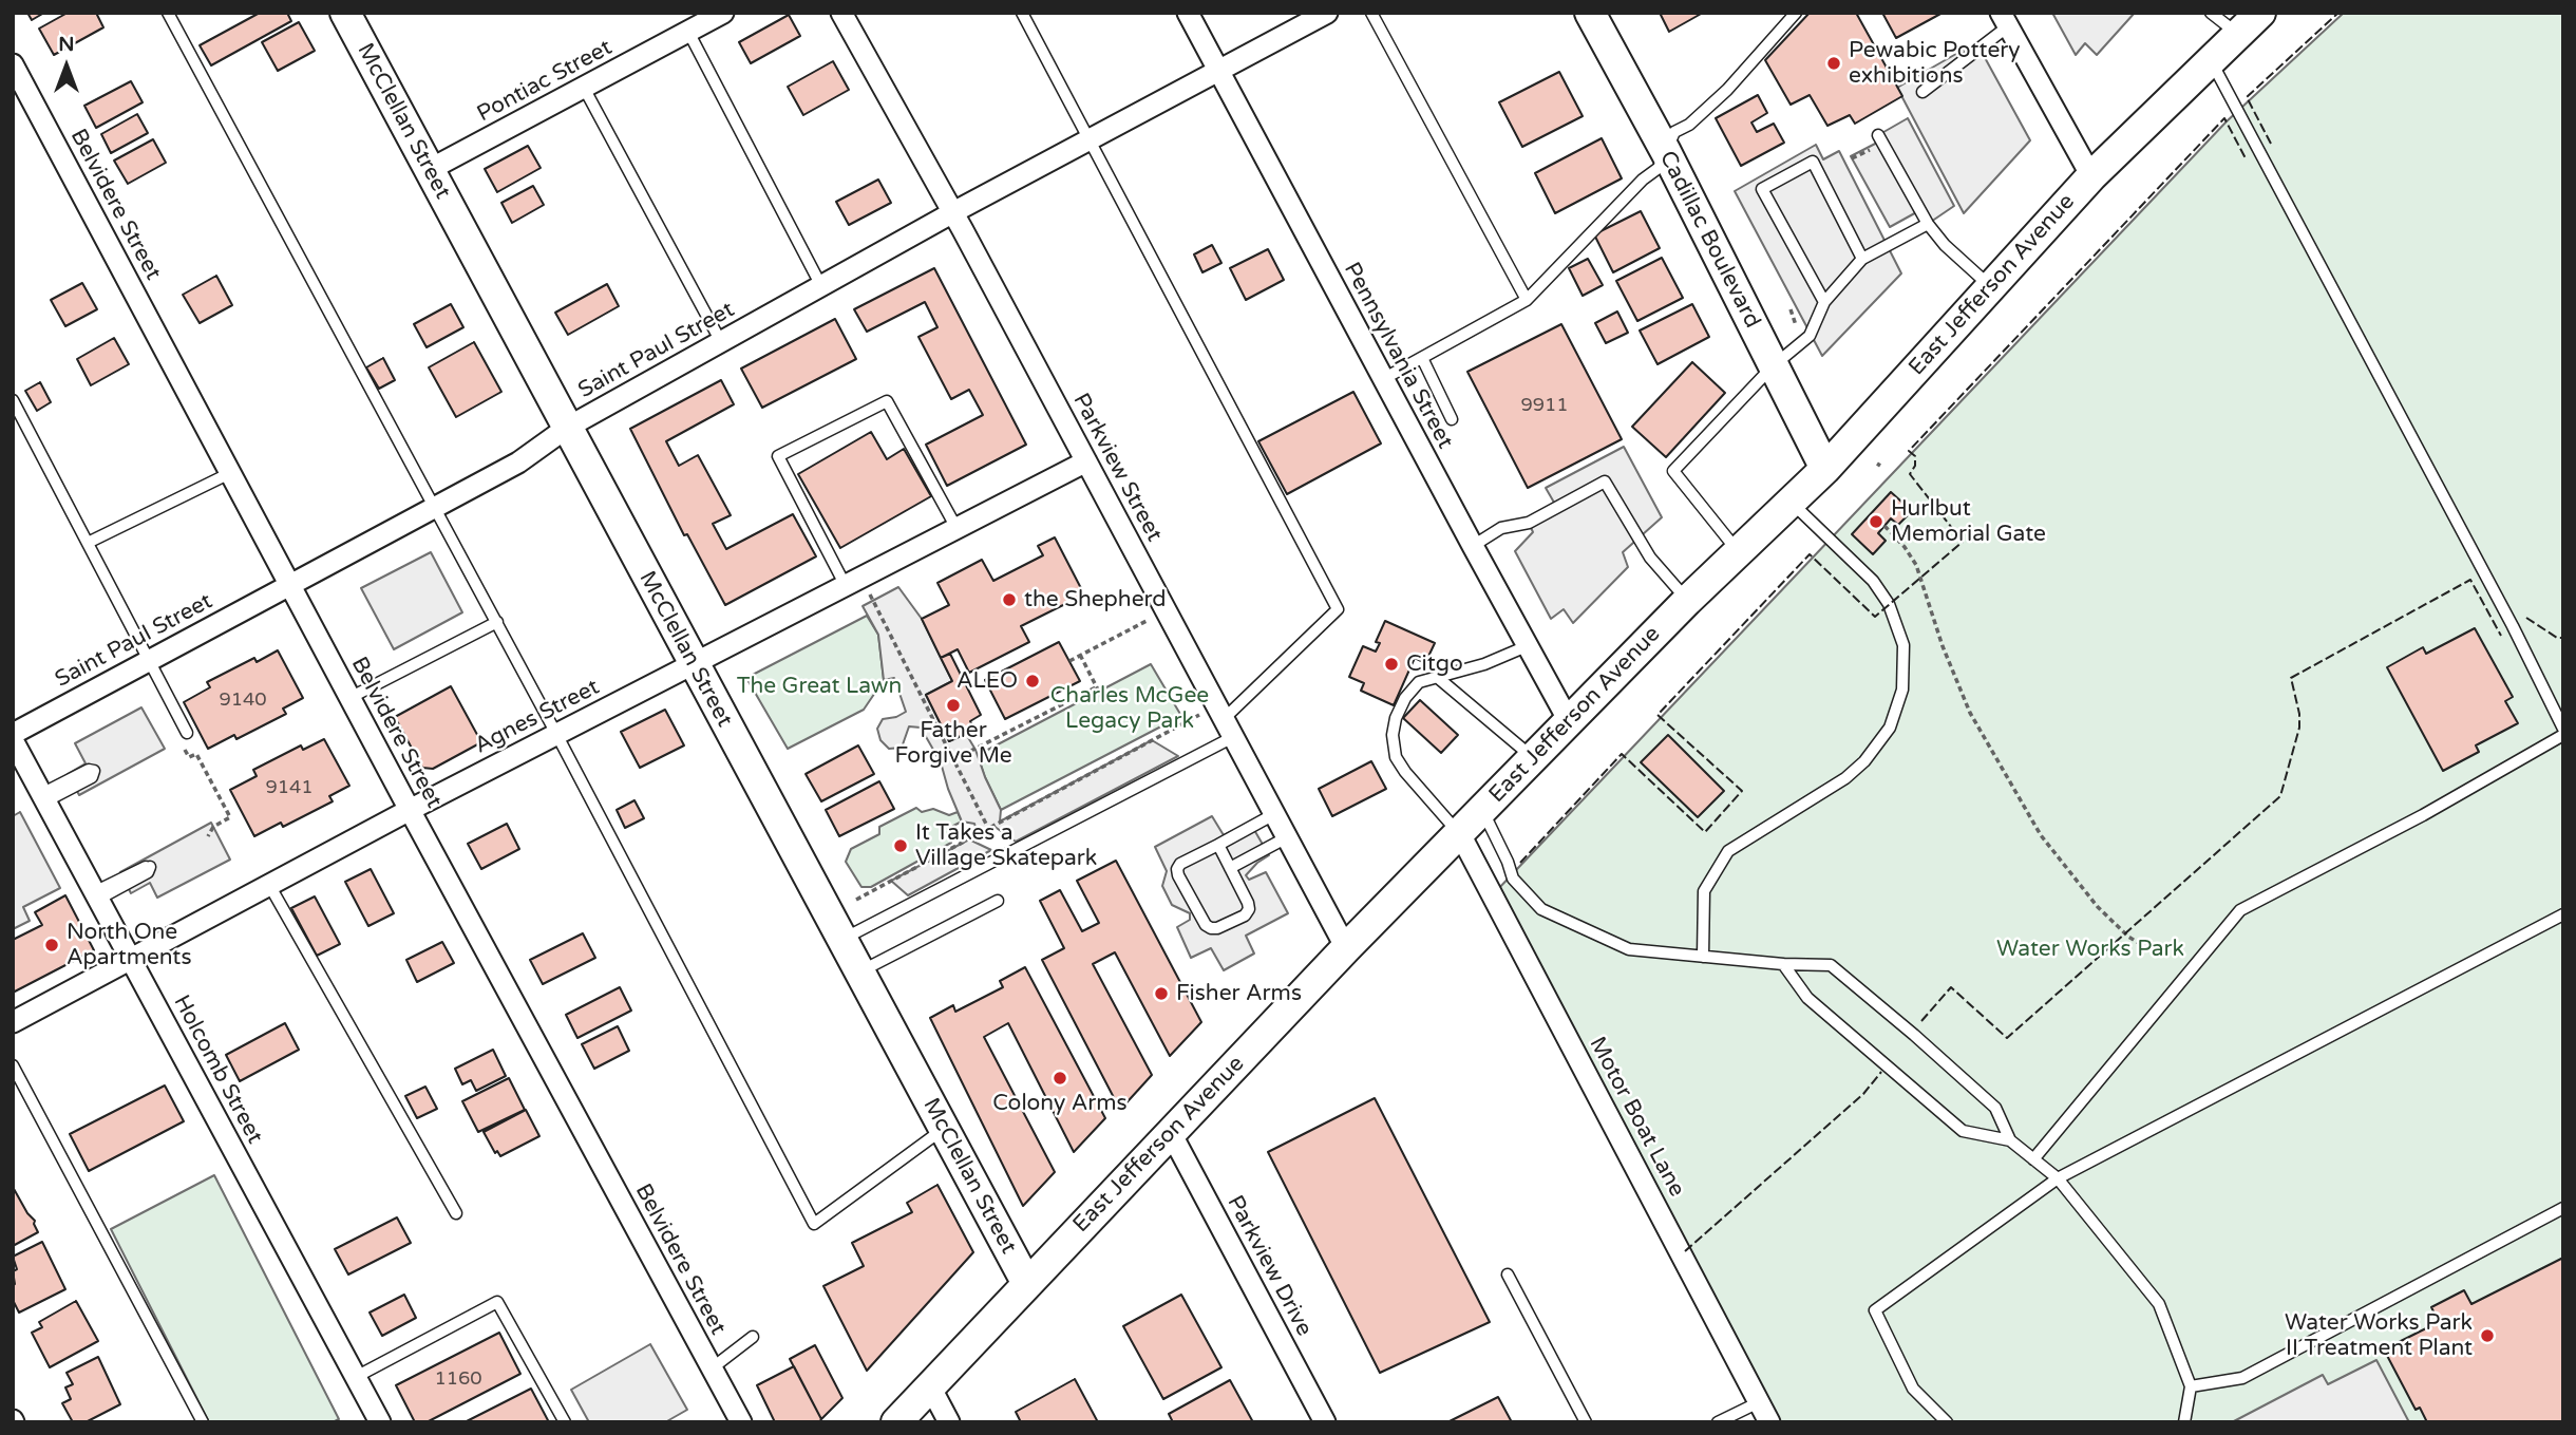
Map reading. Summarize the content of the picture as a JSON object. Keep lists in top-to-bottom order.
{
  "streets": {
    "main road": ["McClellan Street", "Cadillac Boulevard", "East Jefferson Avenue"],
    "street": [
      "Pontiac Street",
      "Belvidere Street",
      "Saint Paul Street",
      "Pennsylvania Street",
      "Parkview Street",
      "Agnes Street",
      "Holcomb Street",
      "Motor Boat Lane",
      "Parkview Drive"
    ]
  },
  "crossings": [
    ["Pontiac Street", "McClellan Street"],
    ["McClellan Street", "East Jefferson Avenue"],
    ["McClellan Street", "Saint Paul Street"],
    ["McClellan Street", "Agnes Street"],
    ["Belvidere Street", "Saint Paul Street"],
    ["Belvidere Street", "Agnes Street"],
    ["Cadillac Boulevard", "East Jefferson Avenue"],
    ["East Jefferson Avenue", "Pennsylvania Street"],
    ["East Jefferson Avenue", "Parkview Street"],
    ["East Jefferson Avenue", "Motor Boat Lane"],
    ["East Jefferson Avenue", "Parkview Drive"],
    ["Saint Paul Street", "Pennsylvania Street"],
    ["Saint Paul Street", "Parkview Street"],
    ["Parkview Street", "Agnes Street"],
    ["Agnes Street", "Holcomb Street"]
  ],
  "parks": ["The Great Lawn", "Charles McGee Legacy Park", "Water Works Park"],
  "places": [
    "Pewabic Pottery exhibitions",
    "Hurlbut Memorial Gate",
    "the Shepherd",
    "Citgo",
    "ALEO",
    "Father Forgive Me",
    "It Takes a Village Skatepark",
    "North One Apartments",
    "Fisher Arms",
    "Colony Arms",
    "Water Works Park II Treatment Plant"
  ],
  "house_numbers": [
    "9911",
    "9140",
    "9141",
    "1160"
  ],
  "north": "top"
}
